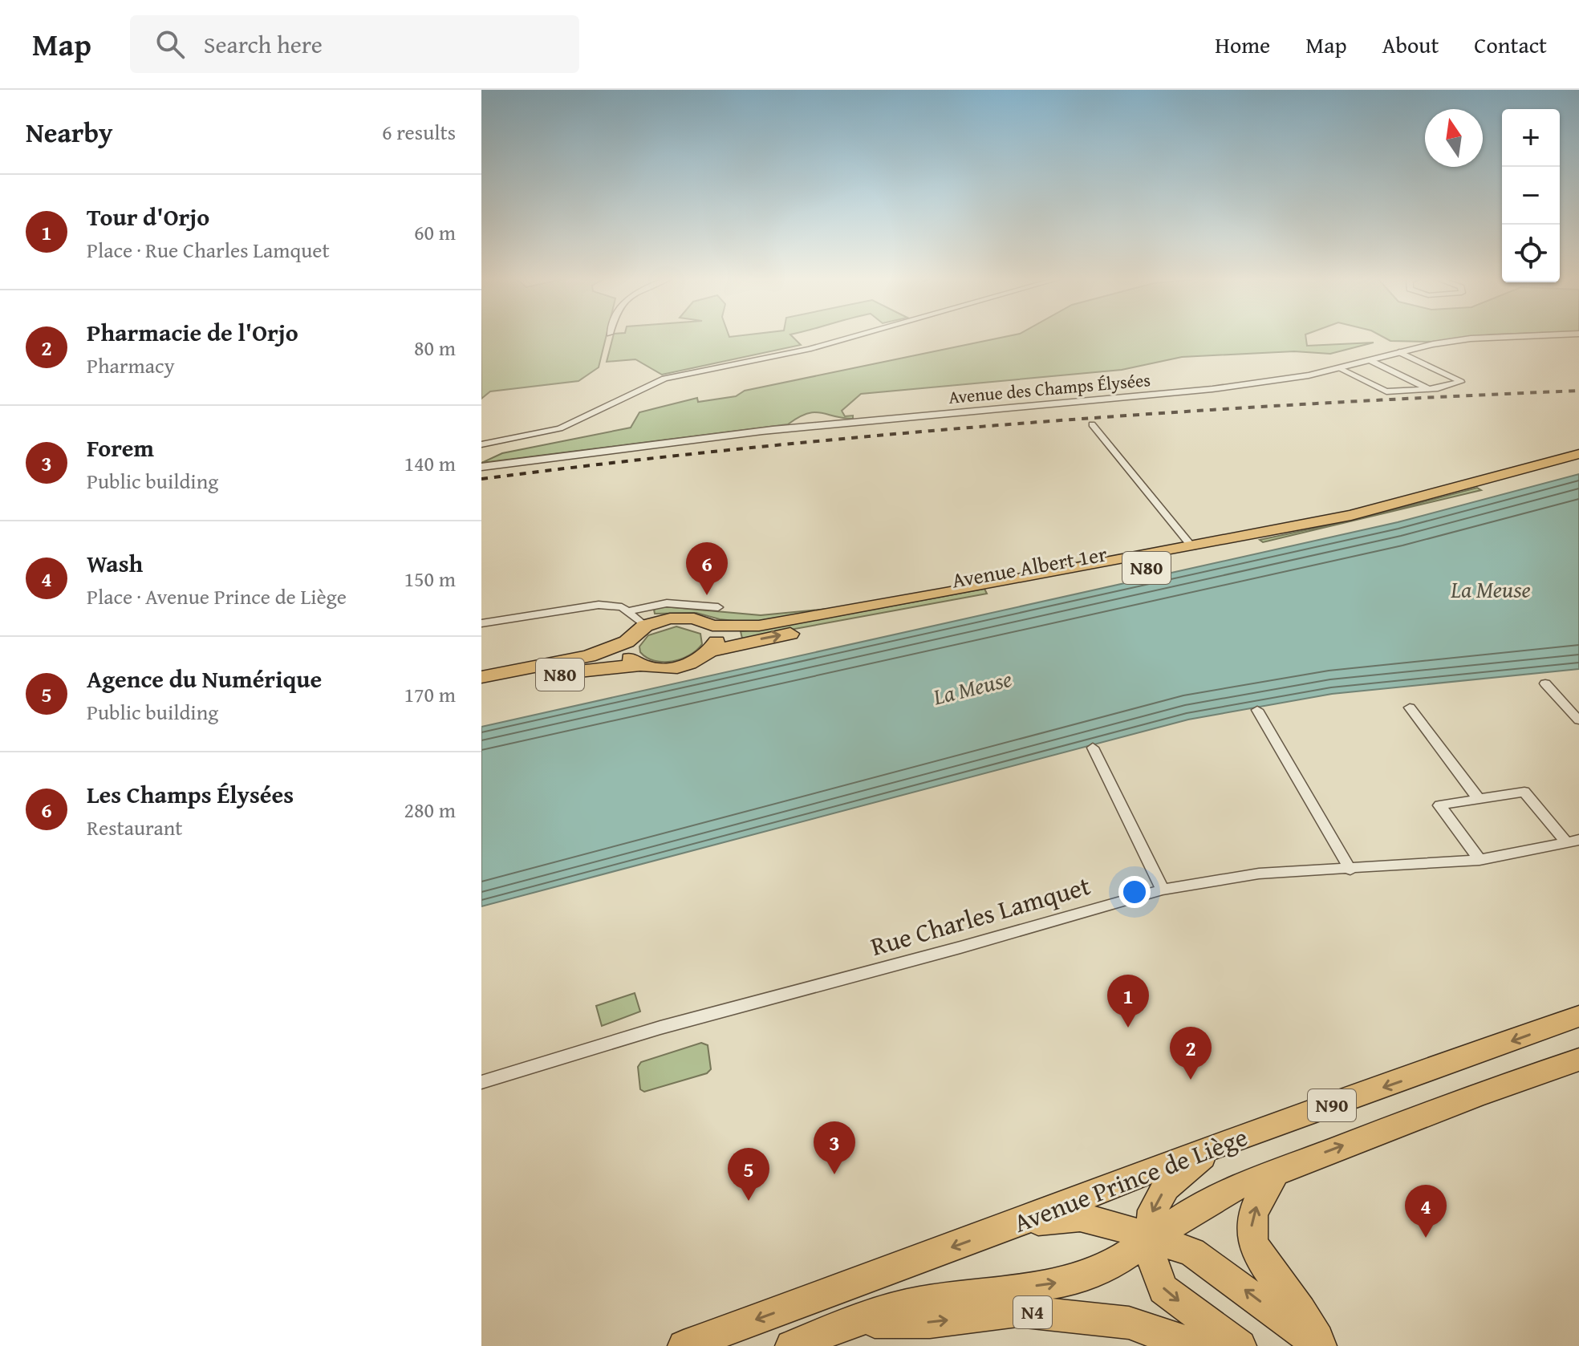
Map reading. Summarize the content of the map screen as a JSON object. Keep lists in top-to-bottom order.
{
  "streets": {
    "main road": [
      "Avenue Albert 1er",
      "N80",
      "N90",
      "Avenue Prince de Liège",
      "N4"
    ],
    "street": ["Avenue des Champs Élysées", "Rue Charles Lamquet"]
  },
  "crossings": [
    ["Avenue Prince de Liège", "N4"]
  ],
  "water": ["La Meuse"],
  "north": "top",
  "page": {
    "header": "Map",
    "search": "Search here",
    "nav": [
      "Home",
      "Map",
      "About",
      "Contact"
    ],
    "heading": ["Nearby", "6 results"],
    "map_buttons": ["+", "−"],
    "list": [
      {
        "mark": "1",
        "name": "Tour d'Orjo",
        "note": "Place · Rue Charles Lamquet",
        "value": "60 m"
      },
      {
        "mark": "2",
        "name": "Pharmacie de l'Orjo",
        "note": "Pharmacy",
        "value": "80 m"
      },
      {
        "mark": "3",
        "name": "Forem",
        "note": "Public building",
        "value": "140 m"
      },
      {
        "mark": "4",
        "name": "Wash",
        "note": "Place · Avenue Prince de Liège",
        "value": "150 m"
      },
      {
        "mark": "5",
        "name": "Agence du Numérique",
        "note": "Public building",
        "value": "170 m"
      },
      {
        "mark": "6",
        "name": "Les Champs Élysées",
        "note": "Restaurant",
        "value": "280 m"
      }
    ],
    "pins": [
      "6",
      "1",
      "2",
      "3",
      "5",
      "4"
    ]
  }
}
